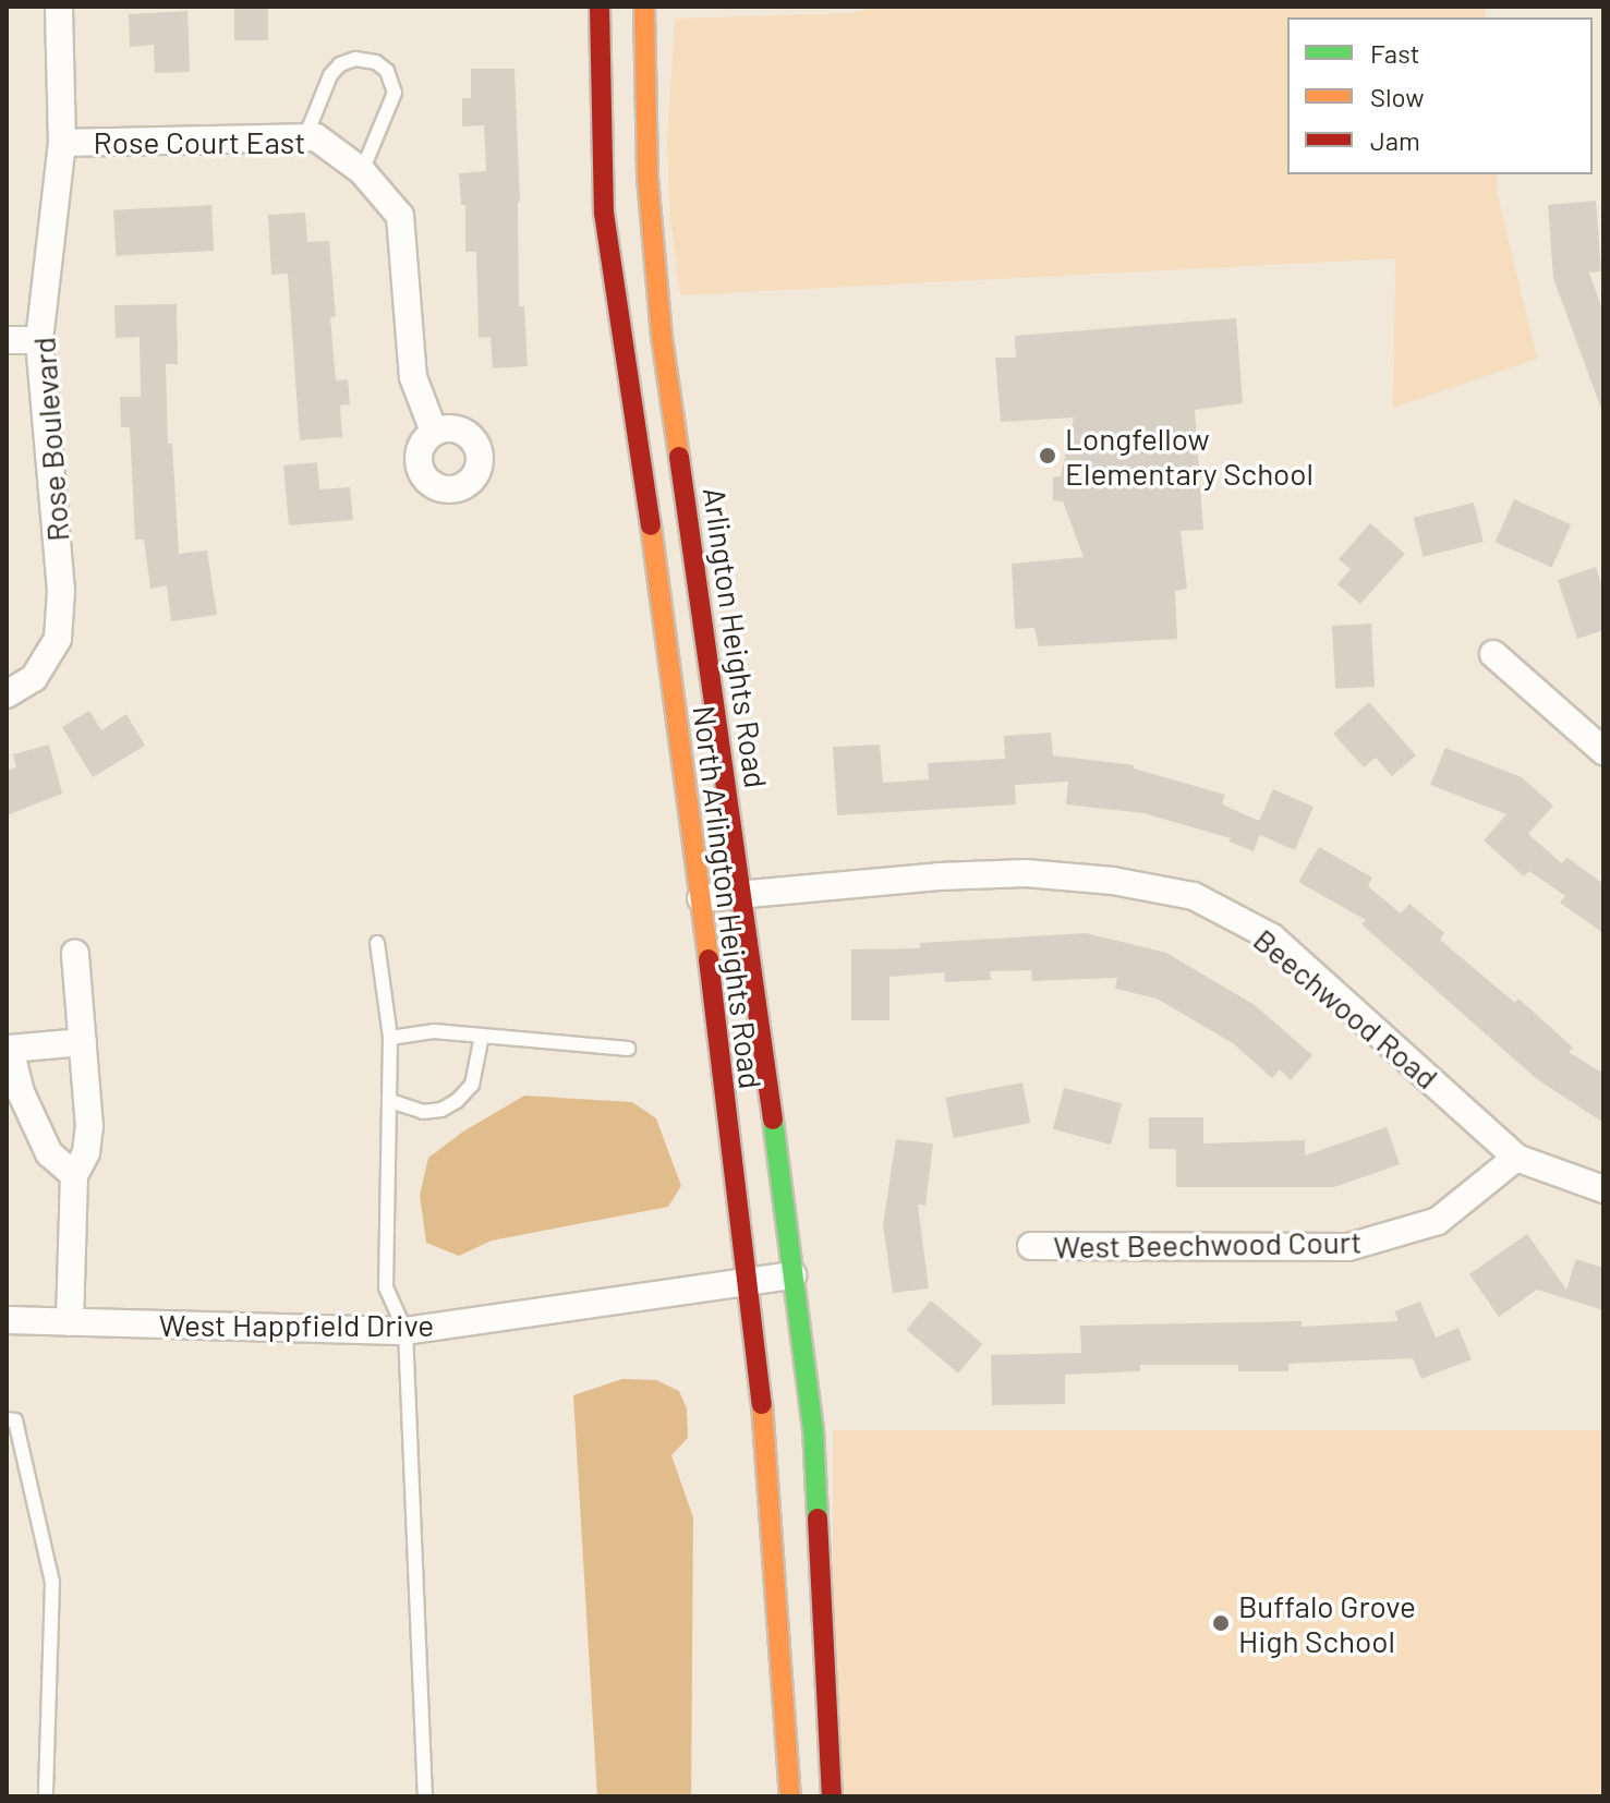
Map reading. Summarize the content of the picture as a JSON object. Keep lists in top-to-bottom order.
{
  "streets": {
    "main road": ["Arlington Heights Road", "North Arlington Heights Road"],
    "street": [
      "Rose Court East",
      "Rose Boulevard",
      "Beechwood Road",
      "West Beechwood Court",
      "West Happfield Drive"
    ]
  },
  "crossings": [
    ["Rose Court East", "Rose Boulevard"],
    ["Arlington Heights Road", "Beechwood Road"],
    ["Arlington Heights Road", "West Happfield Drive"],
    ["North Arlington Heights Road", "Beechwood Road"],
    ["North Arlington Heights Road", "West Happfield Drive"],
    ["Beechwood Road", "West Beechwood Court"]
  ],
  "places": ["Longfellow Elementary School", "Buffalo Grove High School"],
  "legend": ["Fast", "Slow", "Jam"]
}
